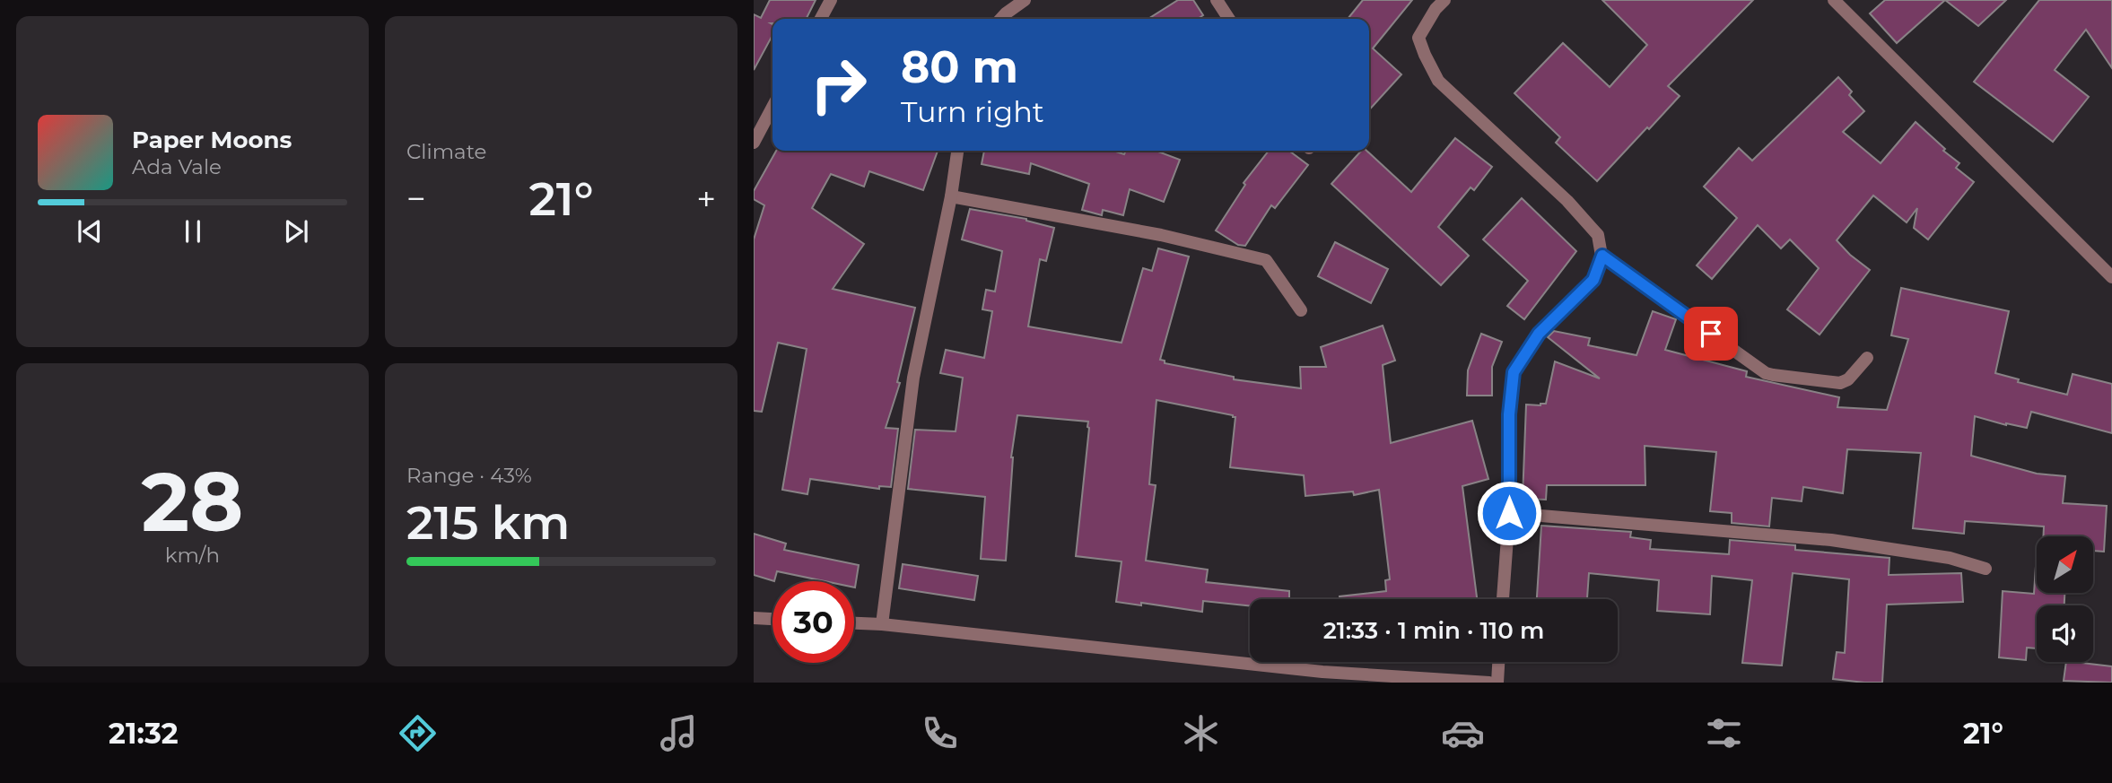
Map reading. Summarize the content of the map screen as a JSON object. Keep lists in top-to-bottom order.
{
  "north": "top right",
  "page": {
    "tile": [
      "Climate",
      ["28", "km/h"],
      ["Range · 43%", "215 km"]
    ],
    "turn": ["80 m", "Turn right"],
    "song": ["Paper Moons", "Ada Vale"],
    "heat": ["−", "21°", "+"],
    "limit": "30",
    "trip": "21:33 · 1 min · 110 m",
    "tabs": ["21:32", "21°"]
  }
}
